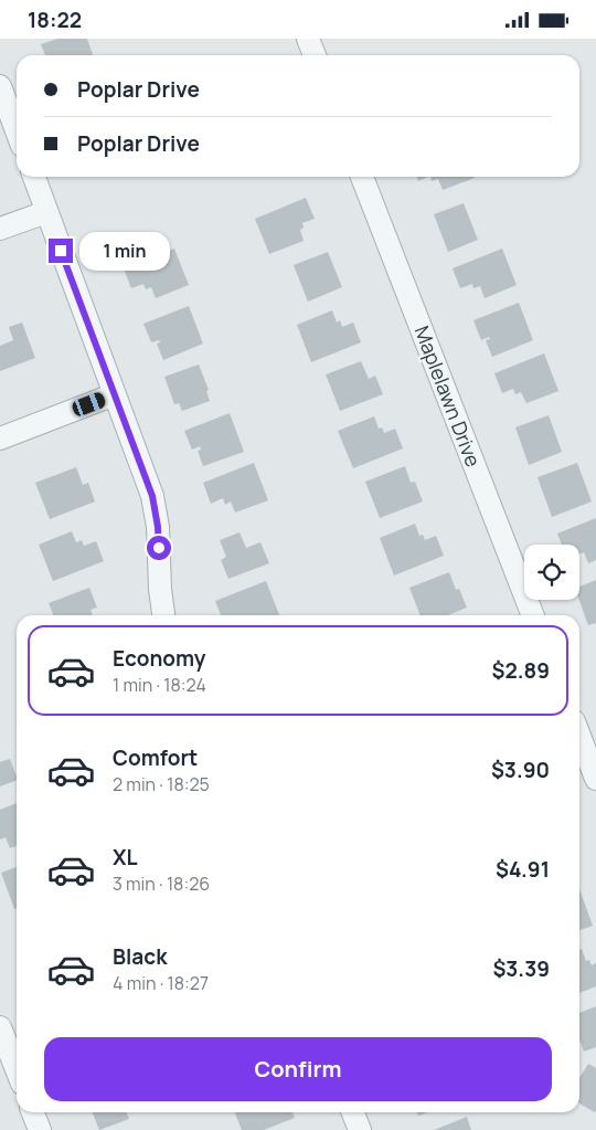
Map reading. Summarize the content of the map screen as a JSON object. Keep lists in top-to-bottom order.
{
  "streets": {
    "street": ["Maplelawn Drive"]
  },
  "page": {
    "status": "18:22",
    "banner": ["Poplar Drive", "Poplar Drive"],
    "bubble": "1 min",
    "list": [
      {
        "name": "Economy",
        "note": "1 min · 18:24",
        "value": "$2.89"
      },
      {
        "name": "Comfort",
        "note": "2 min · 18:25",
        "value": "$3.90"
      },
      {
        "name": "XL",
        "note": "3 min · 18:26",
        "value": "$4.91"
      },
      {
        "name": "Black",
        "note": "4 min · 18:27",
        "value": "$3.39"
      }
    ],
    "buttons": "Confirm"
  }
}
